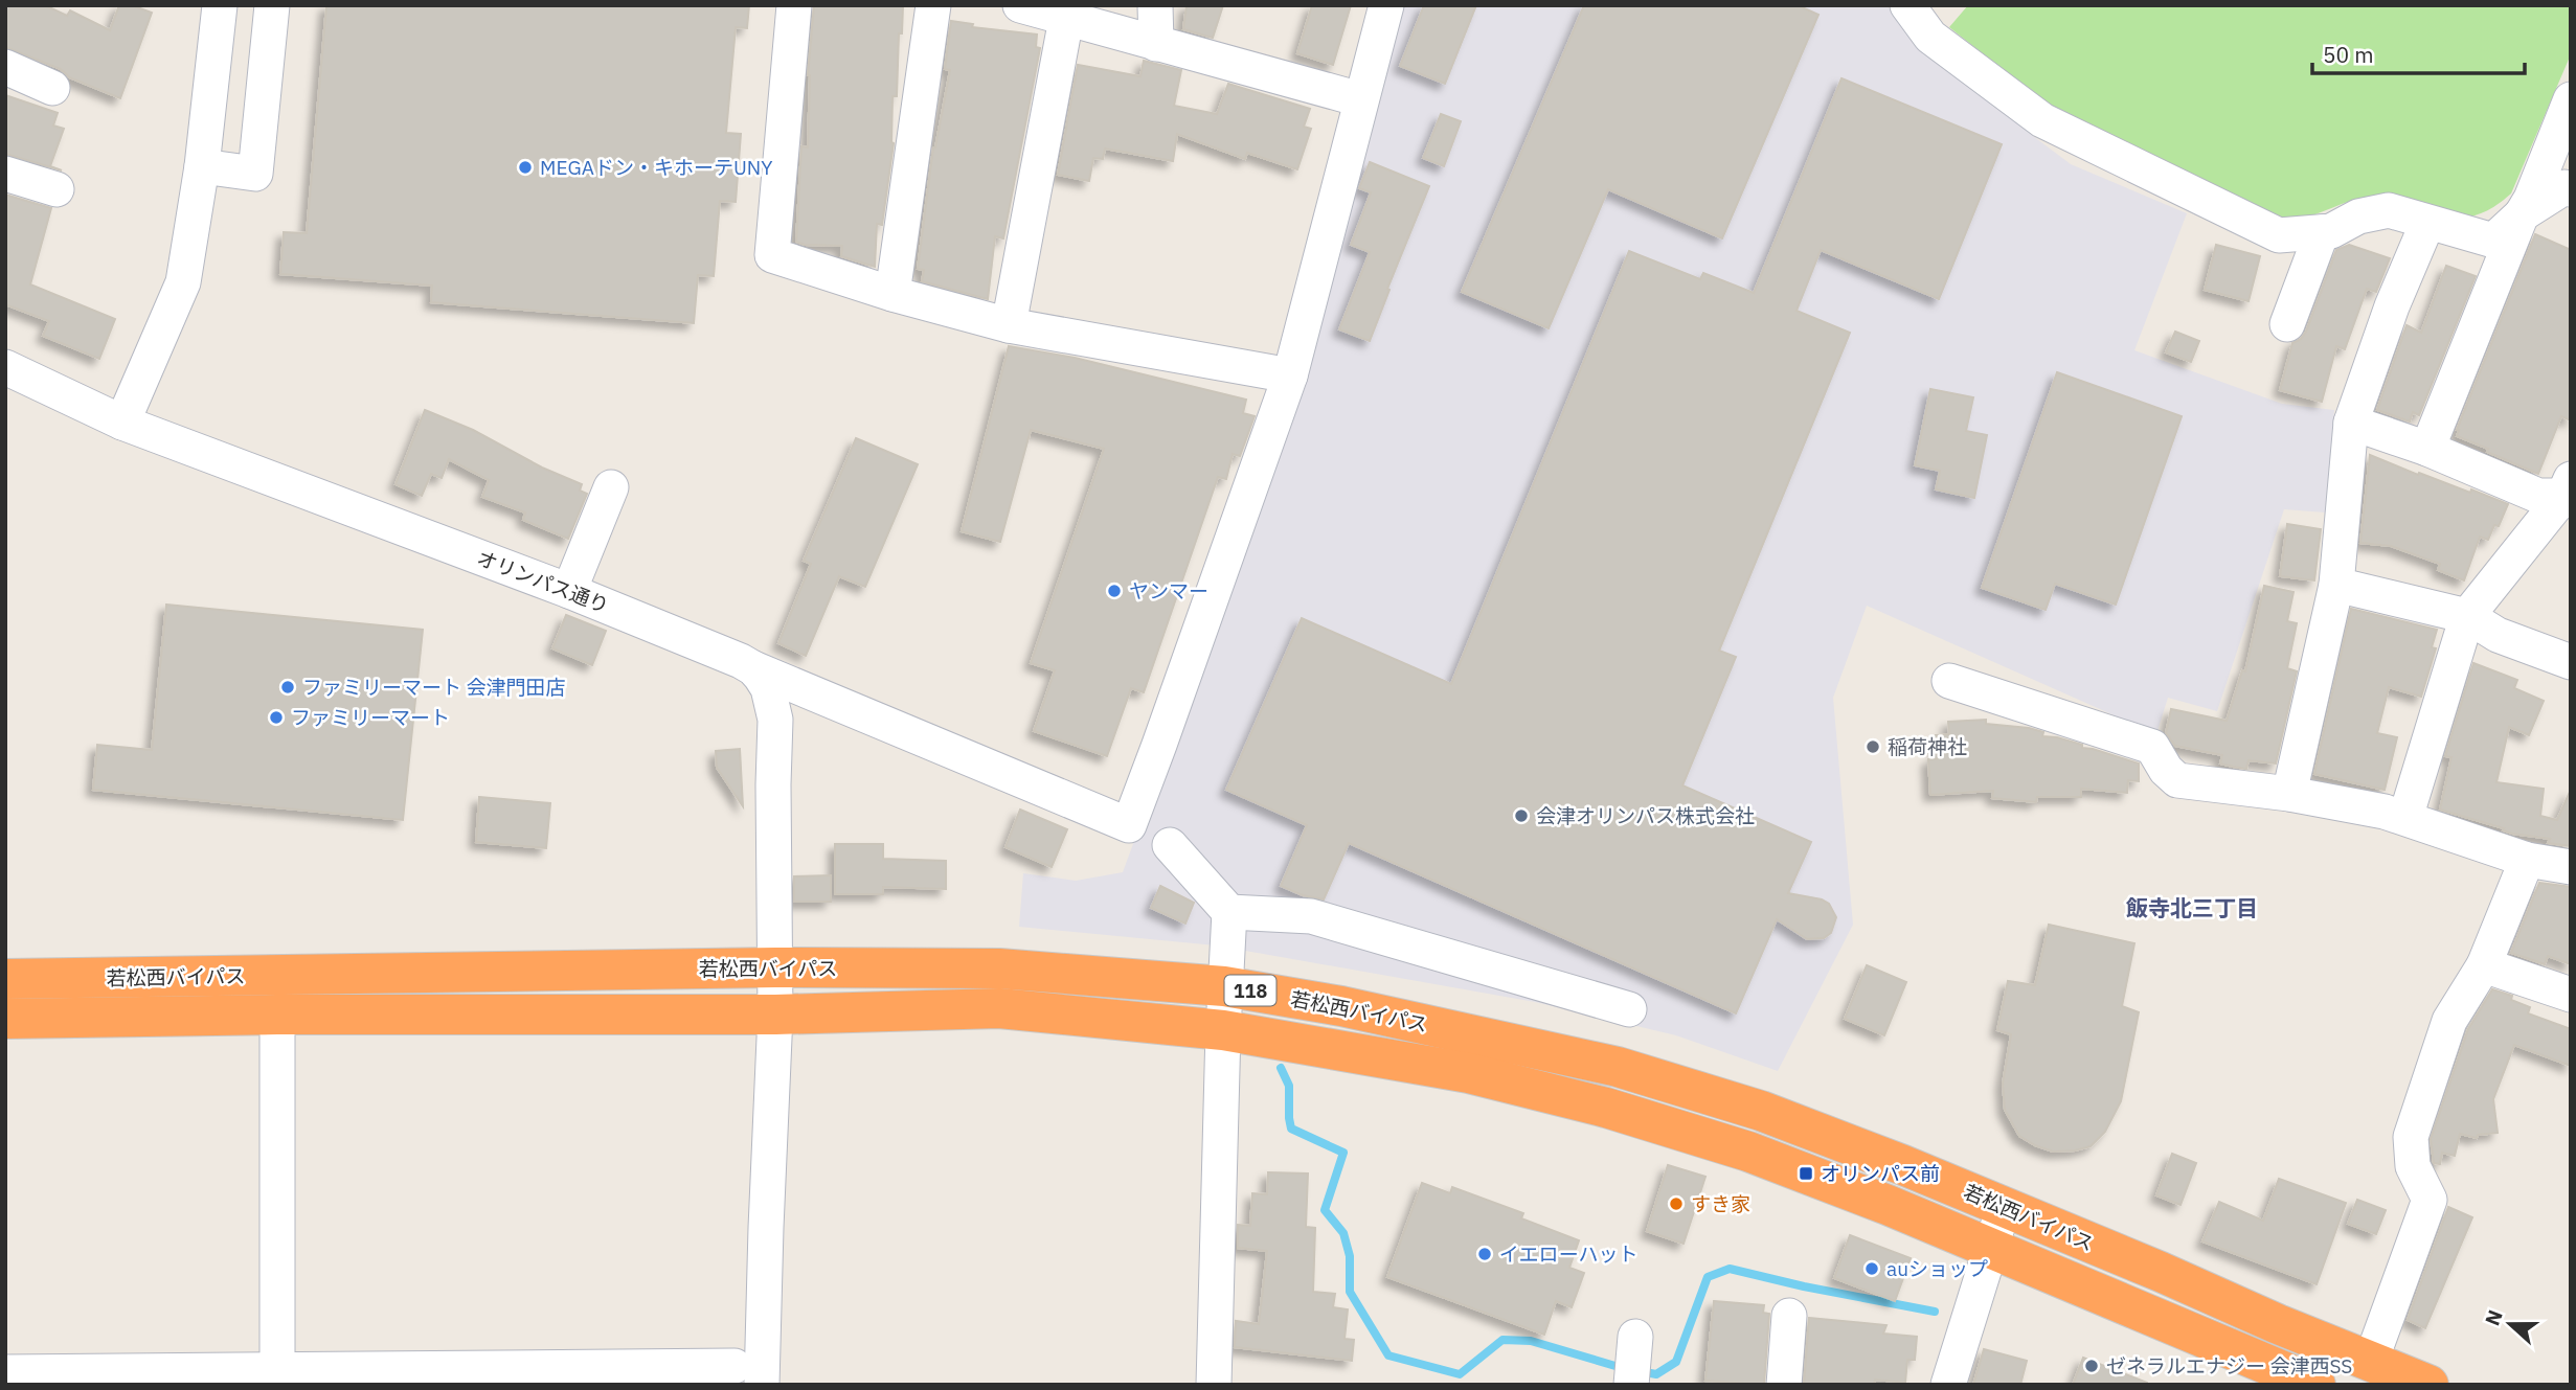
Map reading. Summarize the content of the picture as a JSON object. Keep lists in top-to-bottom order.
{
  "streets": {
    "highway": ["若松西バイパス", "118"],
    "street": ["オリンパス通り"]
  },
  "districts": ["飯寺北三丁目"],
  "places": {
    "other": [
      "MEGAドン・キホーテUNY",
      "ヤンマー",
      "ファミリーマート 会津門田店",
      "ファミリーマート",
      "稲荷神社",
      "会津オリンパス株式会社",
      "すき家",
      "イエローハット",
      "auショップ",
      "ゼネラルエナジー 会津西SS"
    ],
    "transit": ["オリンパス前"]
  },
  "scale_bar": "50 m",
  "north": "left"
}
